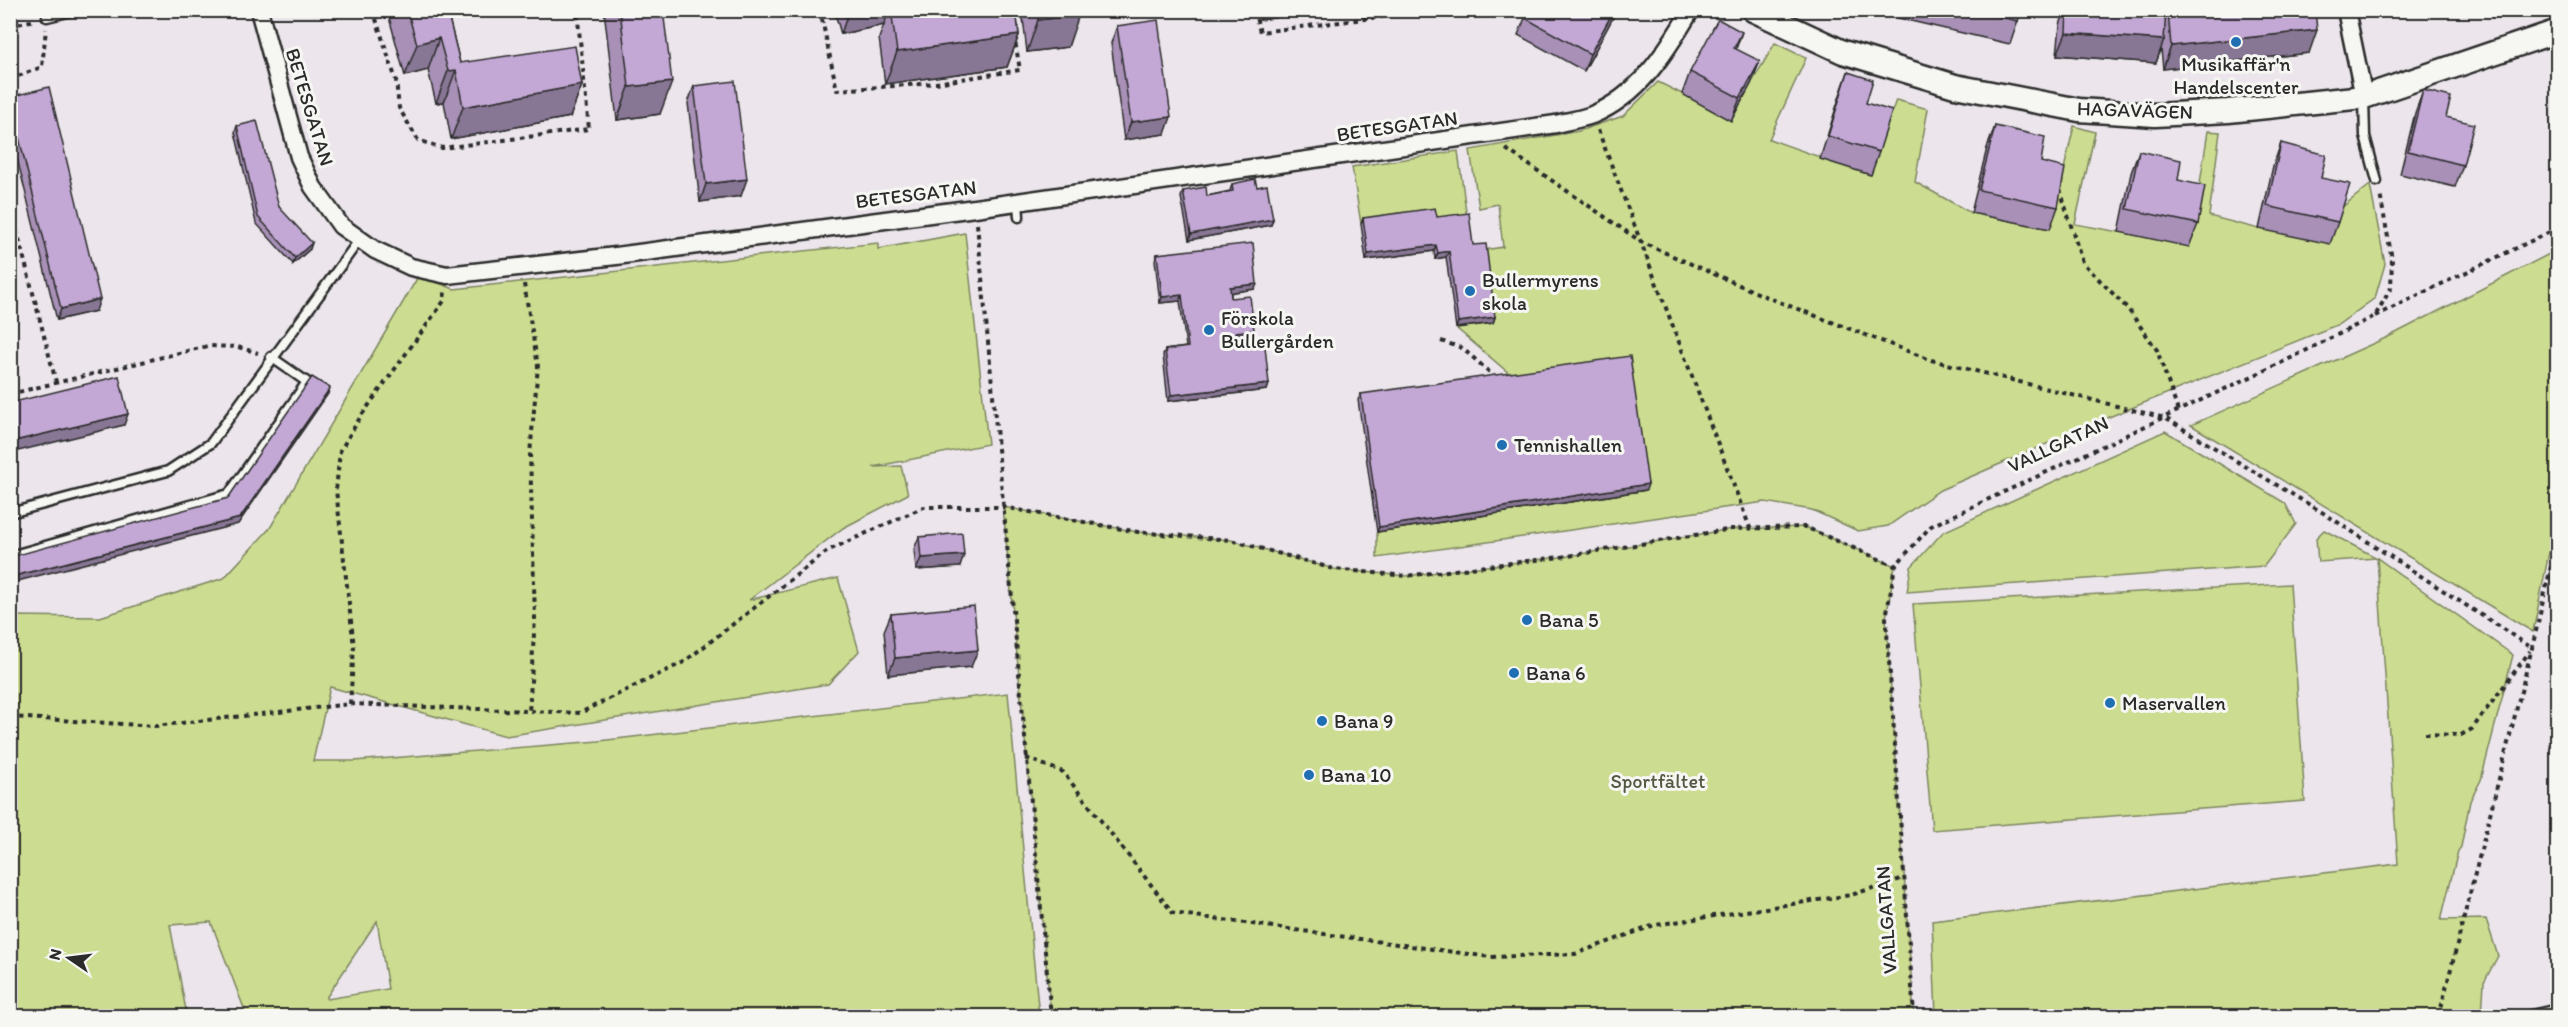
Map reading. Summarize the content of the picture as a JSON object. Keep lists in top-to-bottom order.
{
  "streets": {
    "street": ["BETESGATAN", "HAGAVÄGEN"],
    "path": ["VALLGATAN"]
  },
  "parks": ["Sportfältet"],
  "places": [
    "Musikaffär'n Handelscenter",
    "Bullermyrens skola",
    "Förskola Bullergården",
    "Tennishallen",
    "Bana 5",
    "Bana 6",
    "Maservallen",
    "Bana 9",
    "Bana 10"
  ],
  "north": "left"
}
